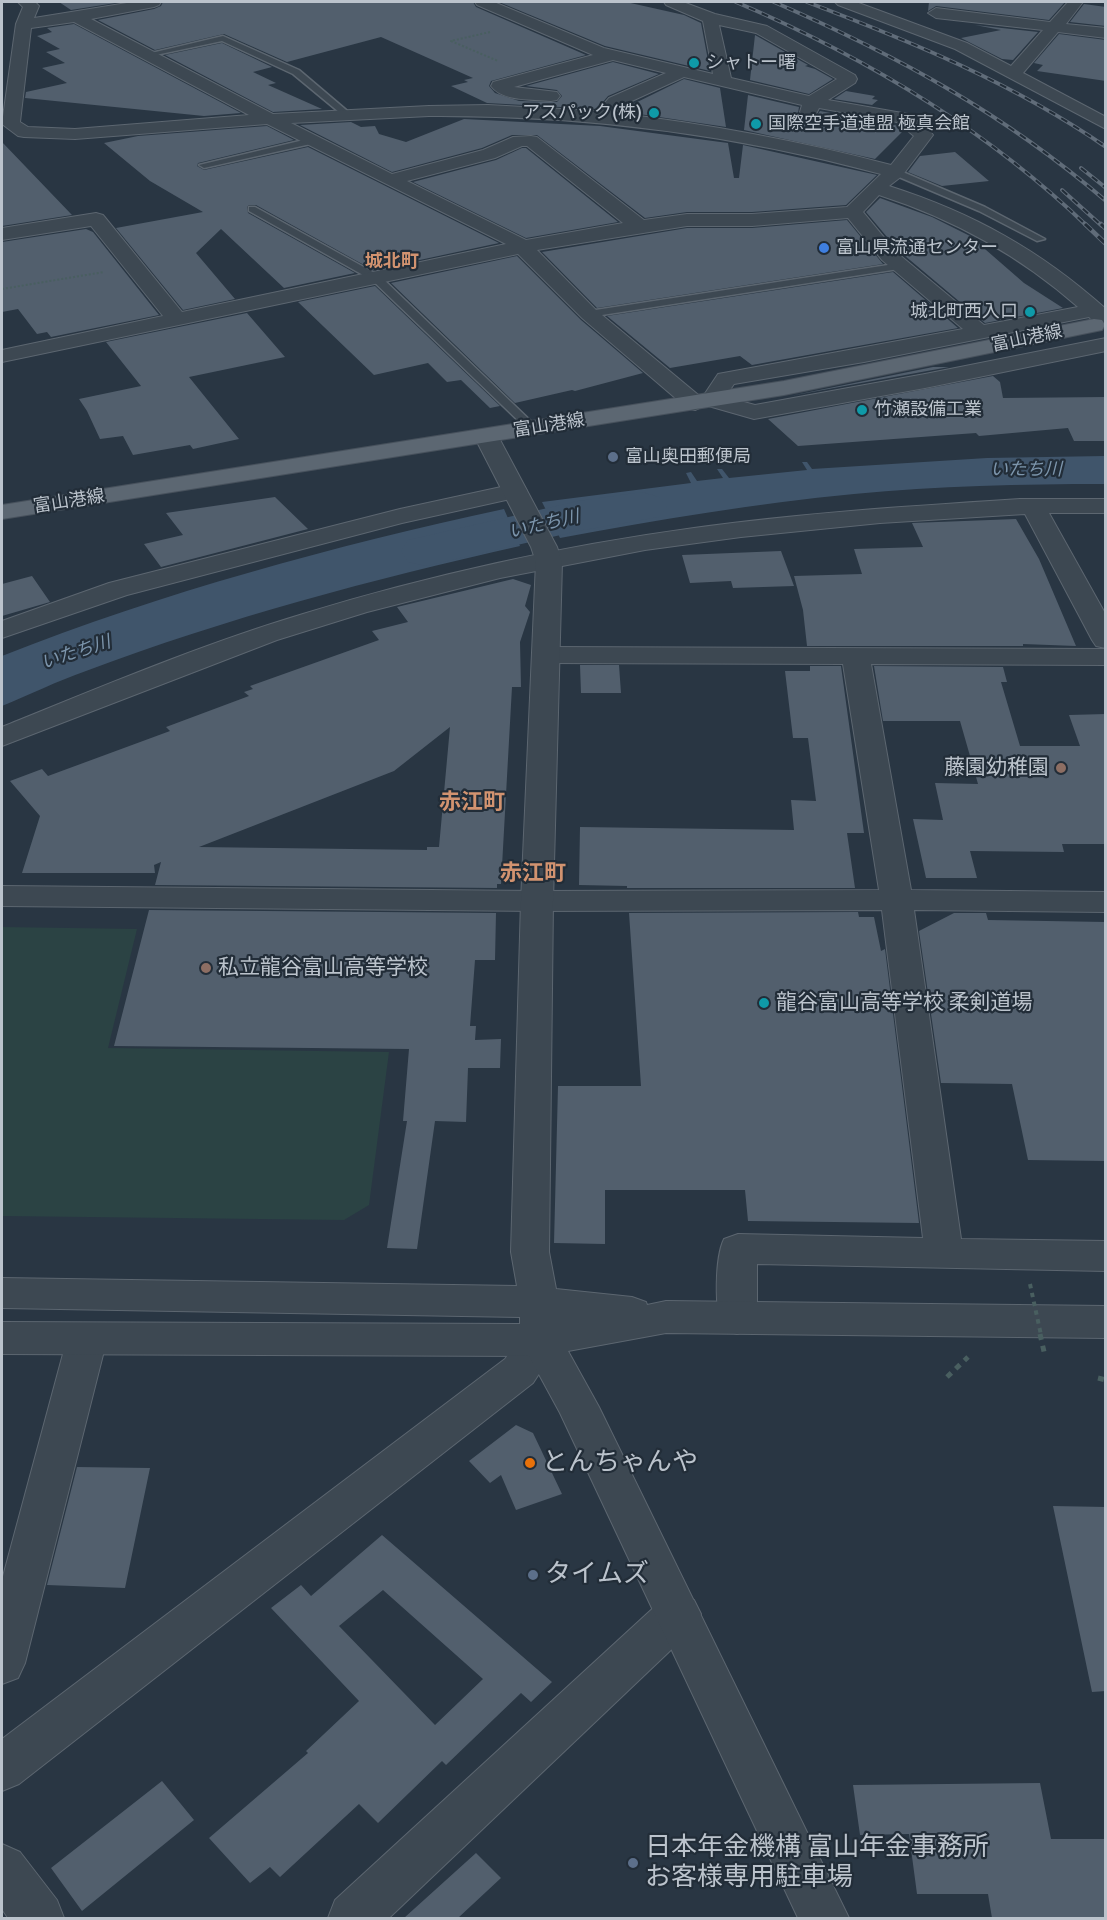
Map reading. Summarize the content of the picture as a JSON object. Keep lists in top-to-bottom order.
{
  "streets": {
    "main road": ["富山港線"]
  },
  "districts": ["城北町", "赤江町", "赤江町"],
  "water": ["いたち川"],
  "places": [
    "シャトー曙",
    "アスパック(株)",
    "国際空手道連盟 極真会館",
    "富山県流通センター",
    "城北町西入口",
    "竹瀬設備工業",
    "富山奥田郵便局",
    "藤園幼稚園",
    "私立龍谷富山高等学校",
    "龍谷富山高等学校 柔剣道場",
    "とんちゃんや",
    "タイムズ",
    "日本年金機構 富山年金事務所 お客様専用駐車場"
  ]
}
